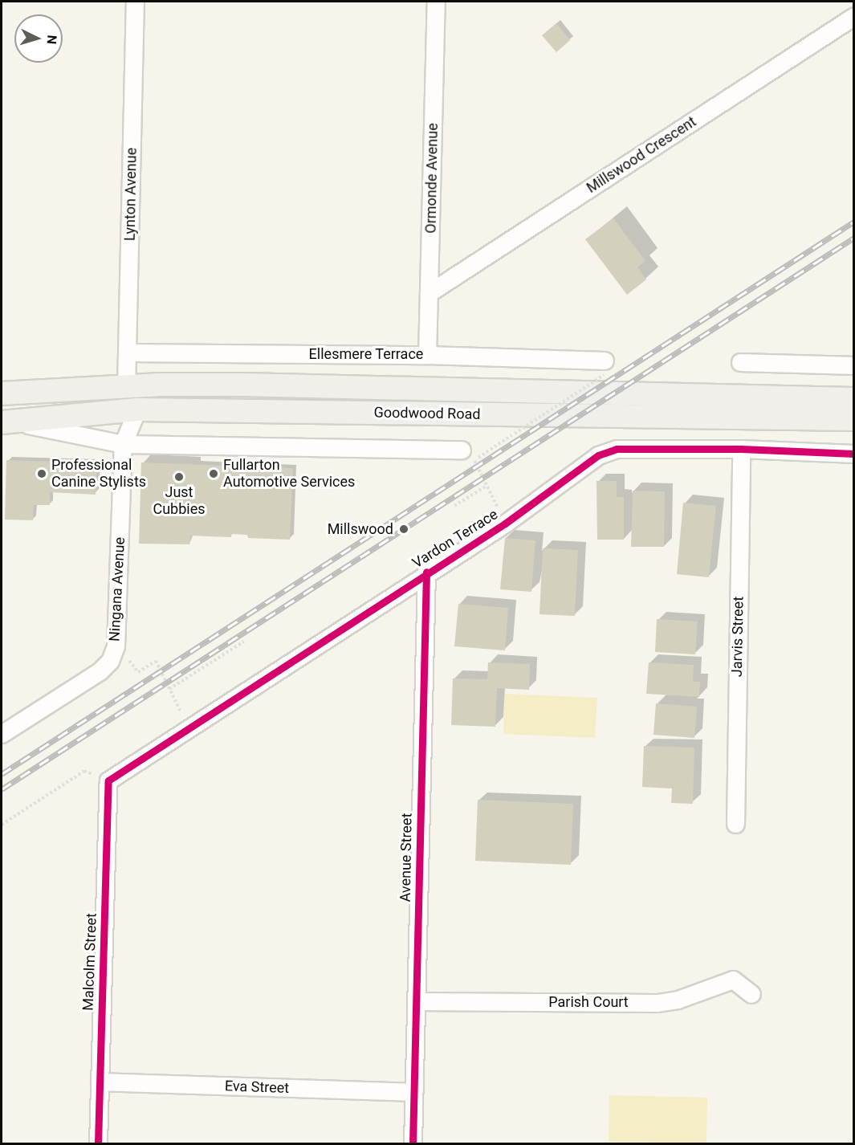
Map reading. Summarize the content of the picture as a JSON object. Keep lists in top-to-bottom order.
{
  "streets": {
    "main road": ["Goodwood Road"],
    "street": [
      "Millswood Crescent",
      "Ormonde Avenue",
      "Lynton Avenue",
      "Ellesmere Terrace",
      "Vardon Terrace",
      "Ningana Avenue",
      "Jarvis Street",
      "Avenue Street",
      "Malcolm Street",
      "Parish Court",
      "Eva Street"
    ]
  },
  "crossings": [
    ["Millswood Crescent", "Ormonde Avenue"],
    ["Ormonde Avenue", "Ellesmere Terrace"],
    ["Lynton Avenue", "Ellesmere Terrace"],
    ["Lynton Avenue", "Goodwood Road"],
    ["Goodwood Road", "Ningana Avenue"],
    ["Vardon Terrace", "Jarvis Street"],
    ["Vardon Terrace", "Avenue Street"],
    ["Vardon Terrace", "Malcolm Street"],
    ["Avenue Street", "Parish Court"],
    ["Avenue Street", "Eva Street"],
    ["Malcolm Street", "Eva Street"]
  ],
  "places": [
    "Professional Canine Stylists",
    "Fullarton Automotive Services",
    "Just Cubbies",
    "Millswood"
  ],
  "north": "right"
}
